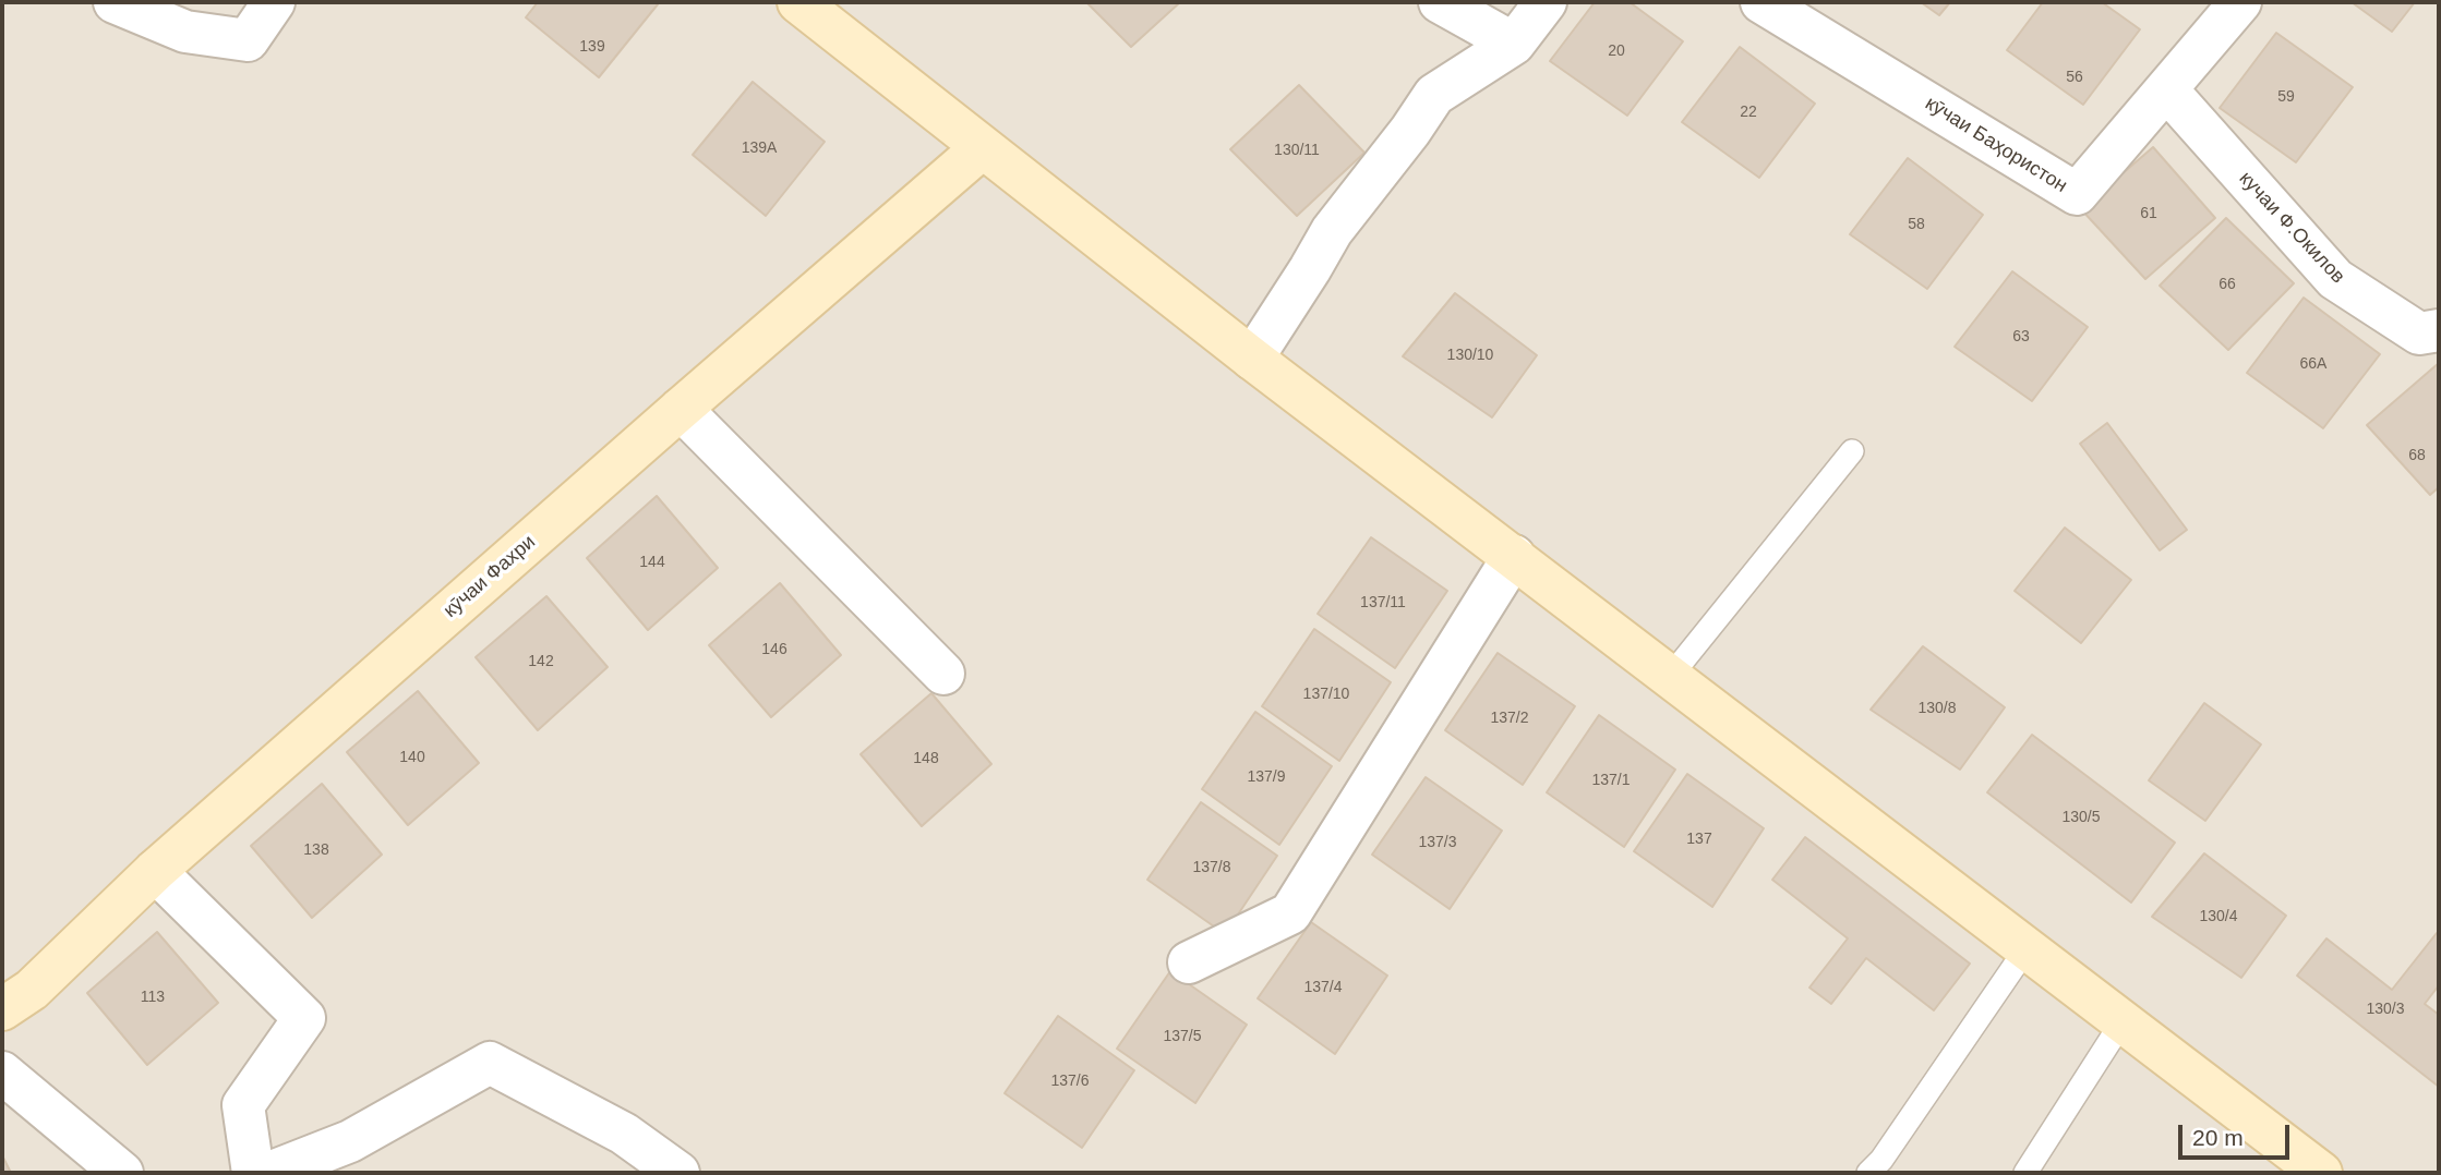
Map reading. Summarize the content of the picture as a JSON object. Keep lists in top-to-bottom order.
{
  "streets": {
    "main road": ["кӯчаи Фахри"],
    "street": ["кӯчаи Баҳористон", "кучаи Ф.Окилов"]
  },
  "crossings": [
    ["кӯчаи Баҳористон", "кучаи Ф.Окилов"]
  ],
  "house_numbers": [
    "139",
    "20",
    "56",
    "59",
    "22",
    "139А",
    "130/11",
    "61",
    "58",
    "66",
    "63",
    "130/10",
    "66А",
    "68",
    "144",
    "137/11",
    "146",
    "142",
    "137/10",
    "130/8",
    "137/2",
    "140",
    "148",
    "137/9",
    "137/1",
    "130/5",
    "137",
    "137/3",
    "138",
    "137/8",
    "130/4",
    "137/4",
    "113",
    "130/3",
    "137/5",
    "137/6"
  ],
  "scale_bar": "20 m"
}
